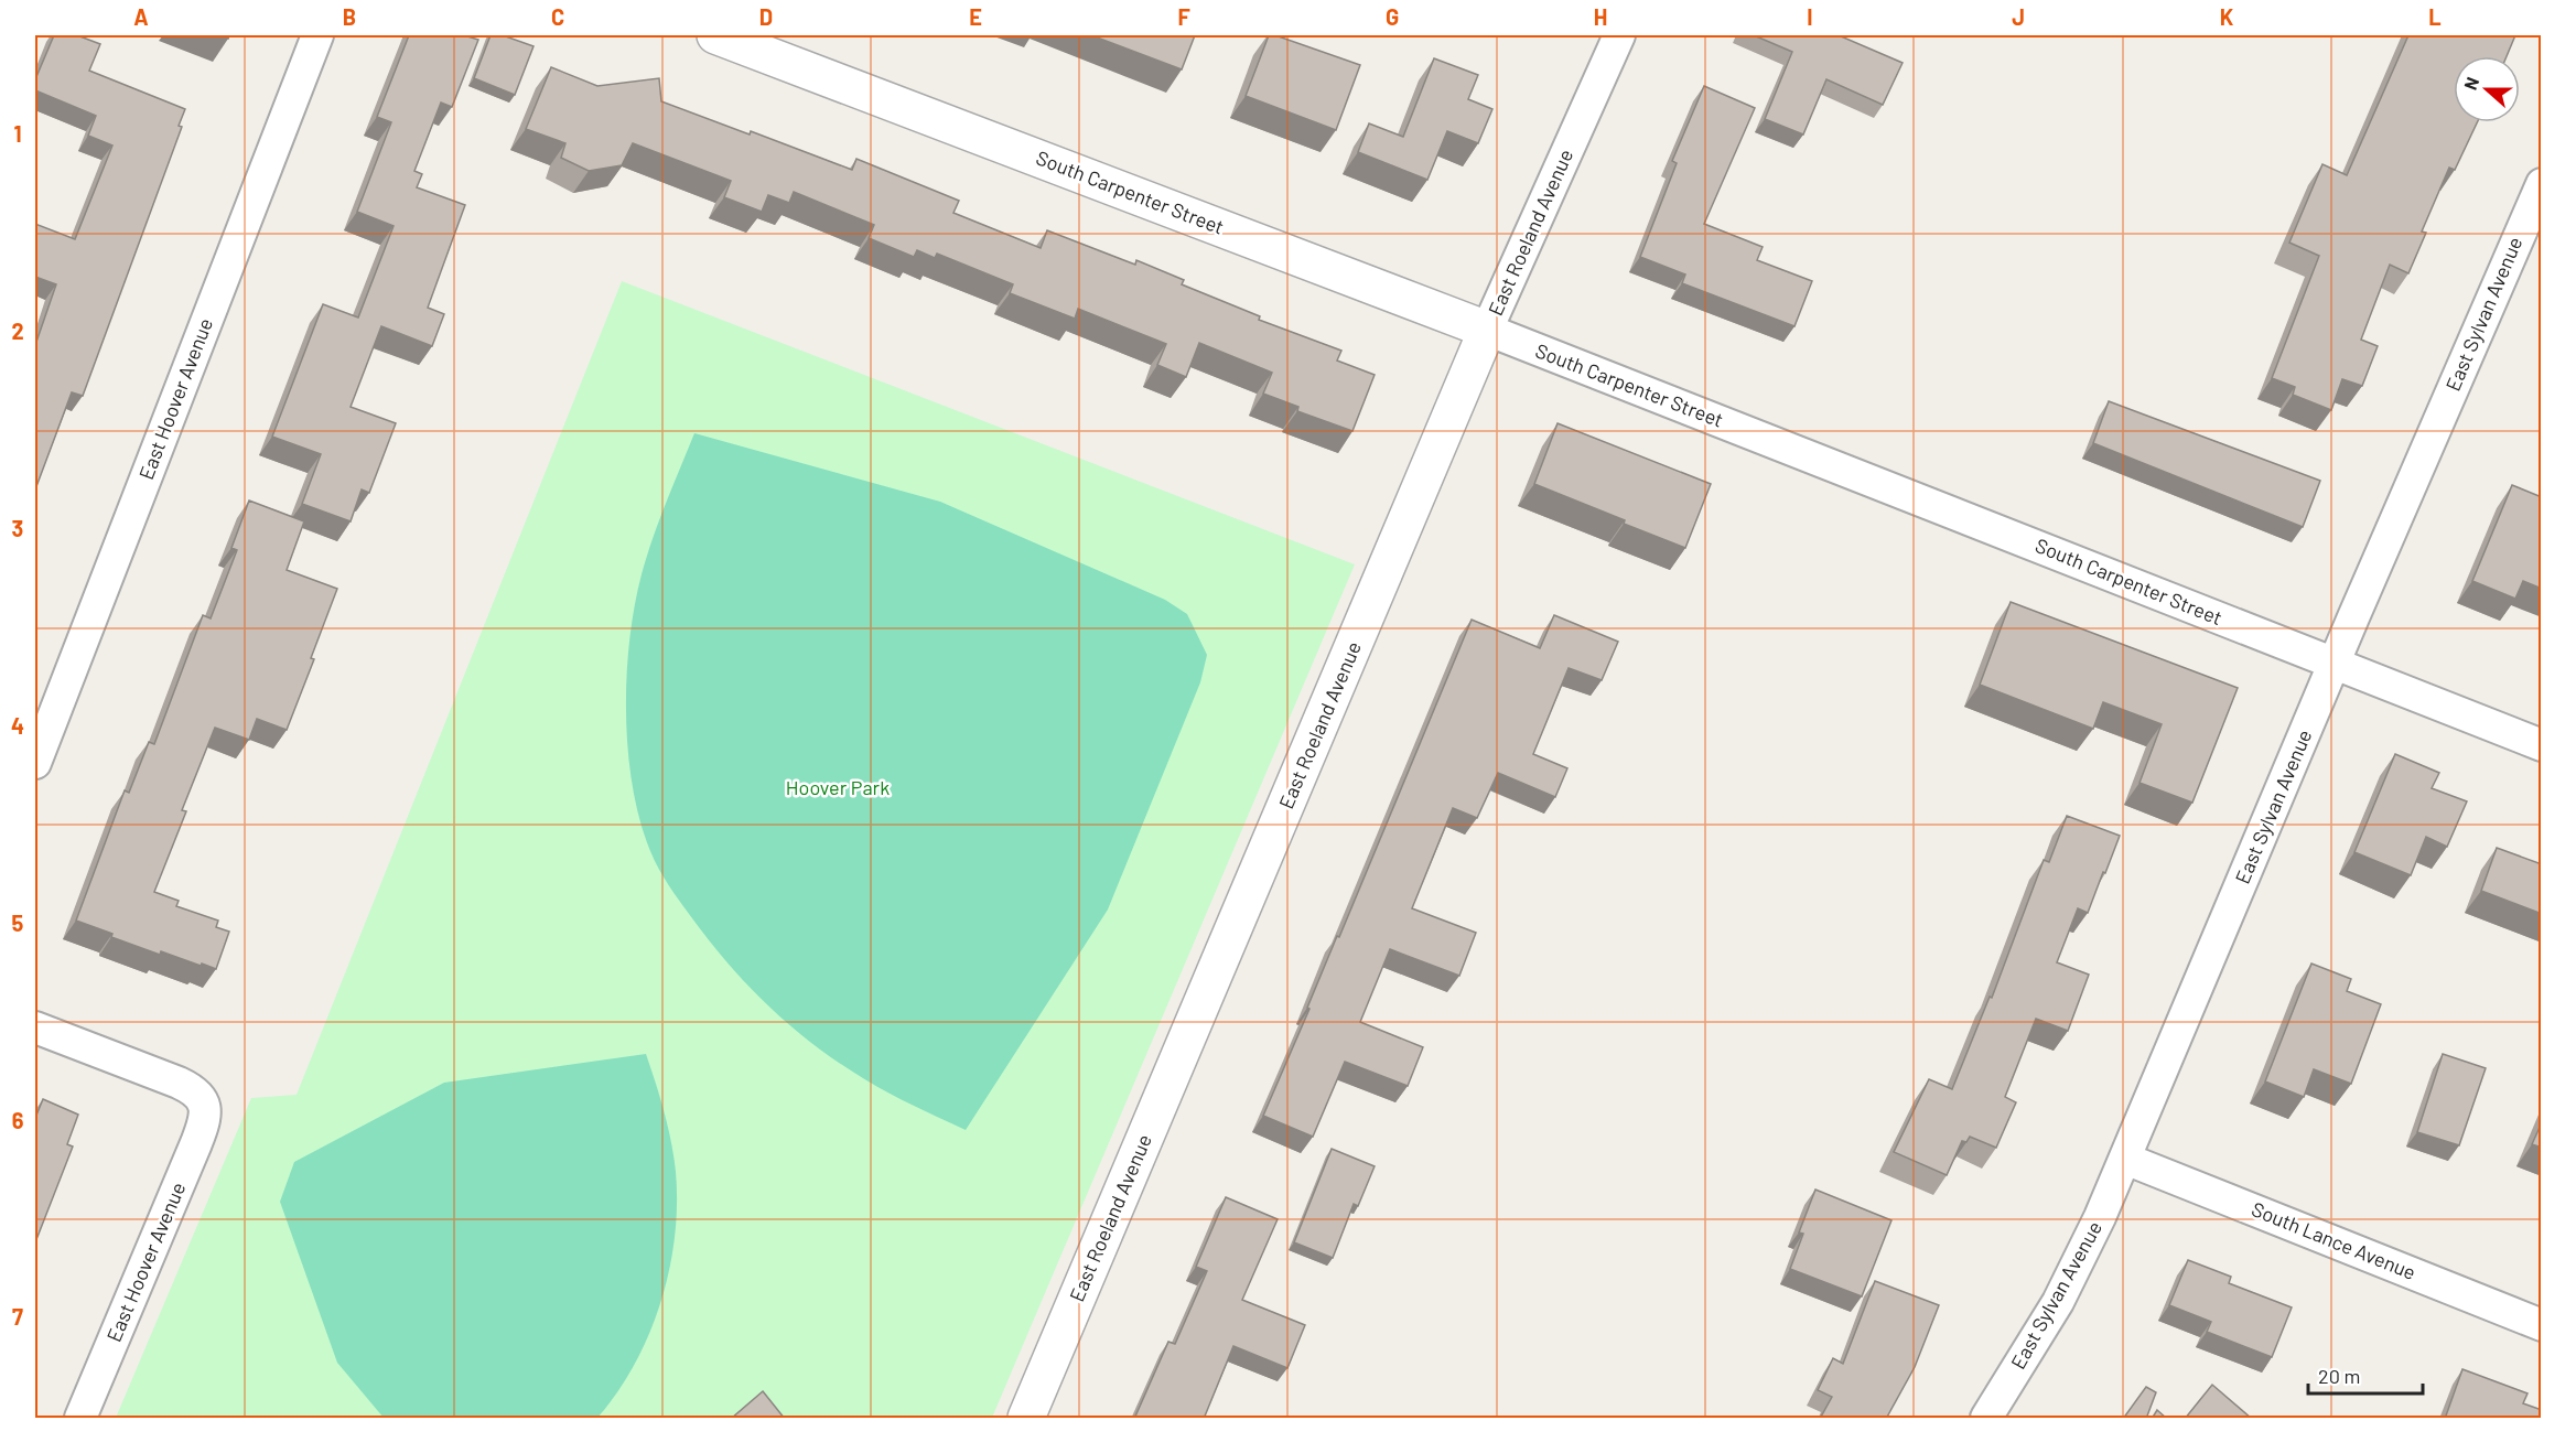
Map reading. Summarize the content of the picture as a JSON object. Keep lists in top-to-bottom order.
{
  "streets": {
    "street": [
      "South Carpenter Street",
      "East Roeland Avenue",
      "East Sylvan Avenue",
      "East Hoover Avenue",
      "South Lance Avenue"
    ]
  },
  "crossings": [
    ["South Carpenter Street", "East Roeland Avenue"],
    ["South Carpenter Street", "East Sylvan Avenue"],
    ["East Sylvan Avenue", "South Lance Avenue"]
  ],
  "parks": ["Hoover Park"],
  "scale_bar": "20 m",
  "north": "left",
  "grid": {
    "columns": [
      "A",
      "B",
      "C",
      "D",
      "E",
      "F",
      "G",
      "H",
      "I",
      "J",
      "K",
      "L"
    ],
    "rows": [
      "1",
      "2",
      "3",
      "4",
      "5",
      "6",
      "7"
    ]
  }
}
